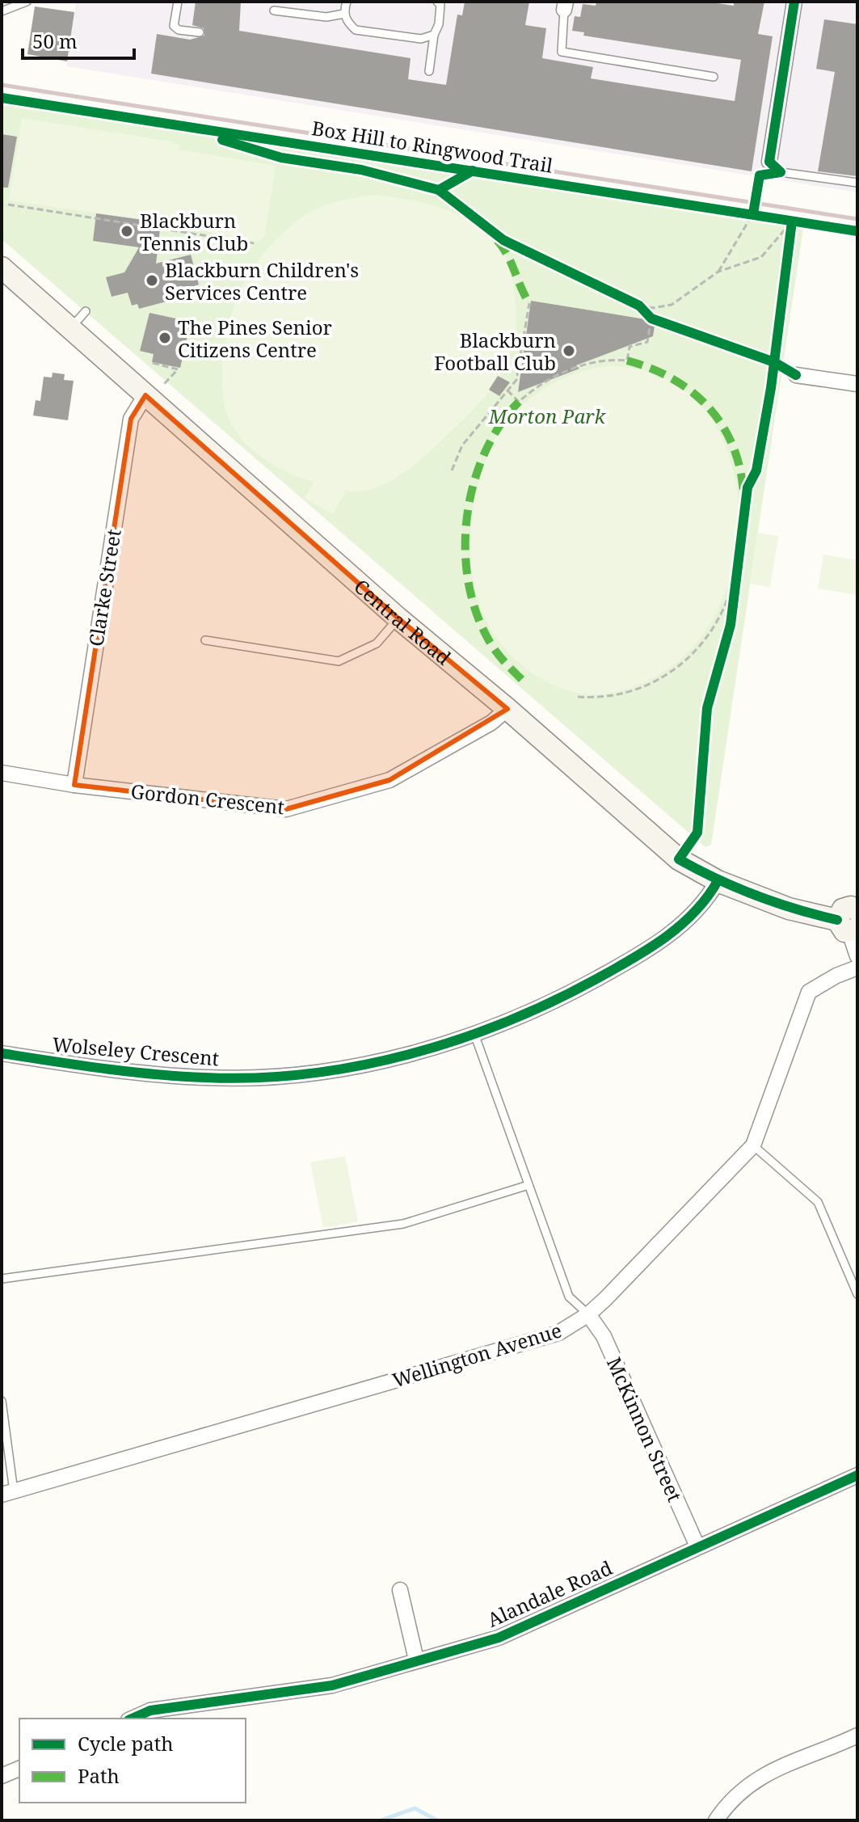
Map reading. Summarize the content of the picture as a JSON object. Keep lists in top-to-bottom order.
{
  "streets": {
    "street": [
      "Clarke Street",
      "Central Road",
      "Gordon Crescent",
      "Wolseley Crescent",
      "Wellington Avenue",
      "McKinnon Street",
      "Alandale Road"
    ],
    "cycle path": ["Box Hill to Ringwood Trail"]
  },
  "crossings": [
    ["Clarke Street", "Central Road"],
    ["Clarke Street", "Gordon Crescent"],
    ["Central Road", "Gordon Crescent"],
    ["Central Road", "Wolseley Crescent"],
    ["Wellington Avenue", "McKinnon Street"],
    ["McKinnon Street", "Alandale Road"]
  ],
  "parks": ["Morton Park"],
  "places": [
    "Blackburn Tennis Club",
    "Blackburn Children's Services Centre",
    "The Pines Senior Citizens Centre",
    "Blackburn Football Club"
  ],
  "legend": ["Cycle path", "Path"],
  "scale_bar": "50 m"
}
